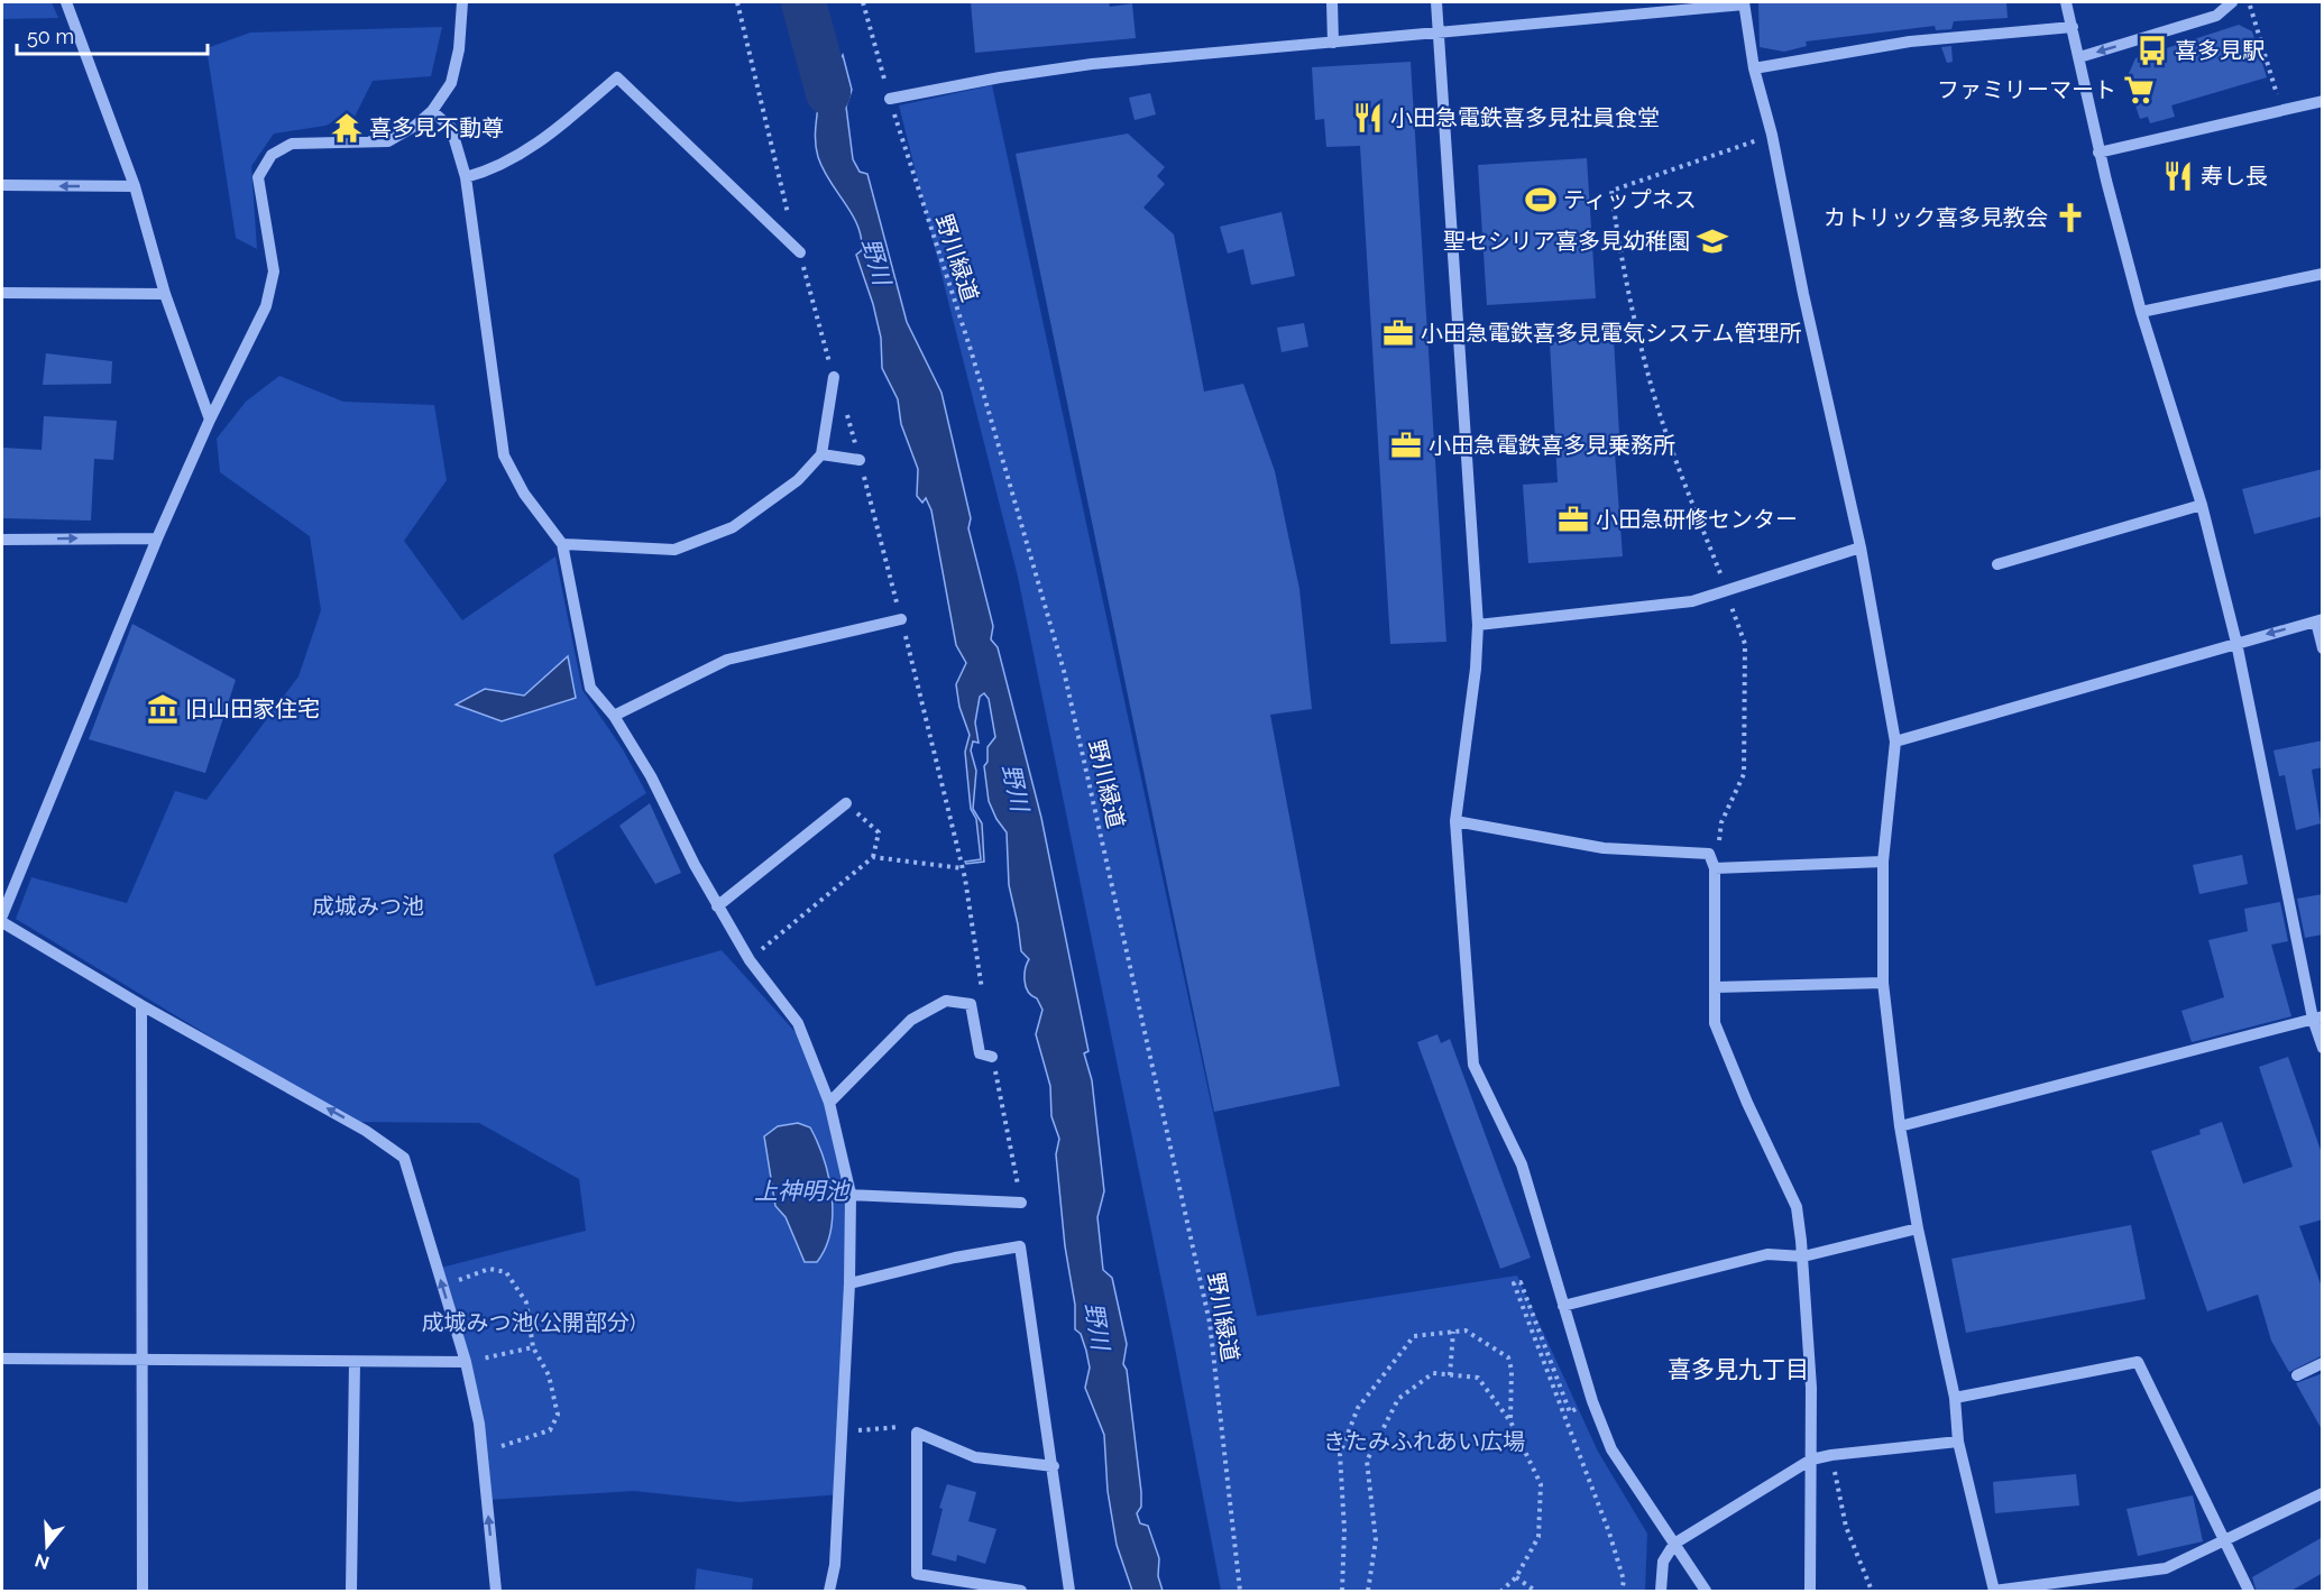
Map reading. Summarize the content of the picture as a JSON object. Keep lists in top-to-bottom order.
{
  "streets": {
    "path": ["野川緑道"]
  },
  "districts": ["喜多見九丁目"],
  "water": ["野川", "上神明池"],
  "parks": ["成城みつ池", "成城みつ池(公開部分)", "きたみふれあい広場"],
  "places": {
    "bus stop": ["喜多見駅"],
    "supermarket": ["ファミリーマート"],
    "restaurant": ["小田急電鉄喜多見社員食堂", "寿し長"],
    "temple": ["喜多見不動尊"],
    "sports": ["ティップネス"],
    "church": ["カトリック喜多見教会"],
    "school or university": ["聖セシリア喜多見幼稚園"],
    "office": ["小田急電鉄喜多見電気システム管理所", "小田急電鉄喜多見乗務所", "小田急研修センター"],
    "museum": ["旧山田家住宅"]
  },
  "scale_bar": "50 m",
  "north": "bottom"
}
